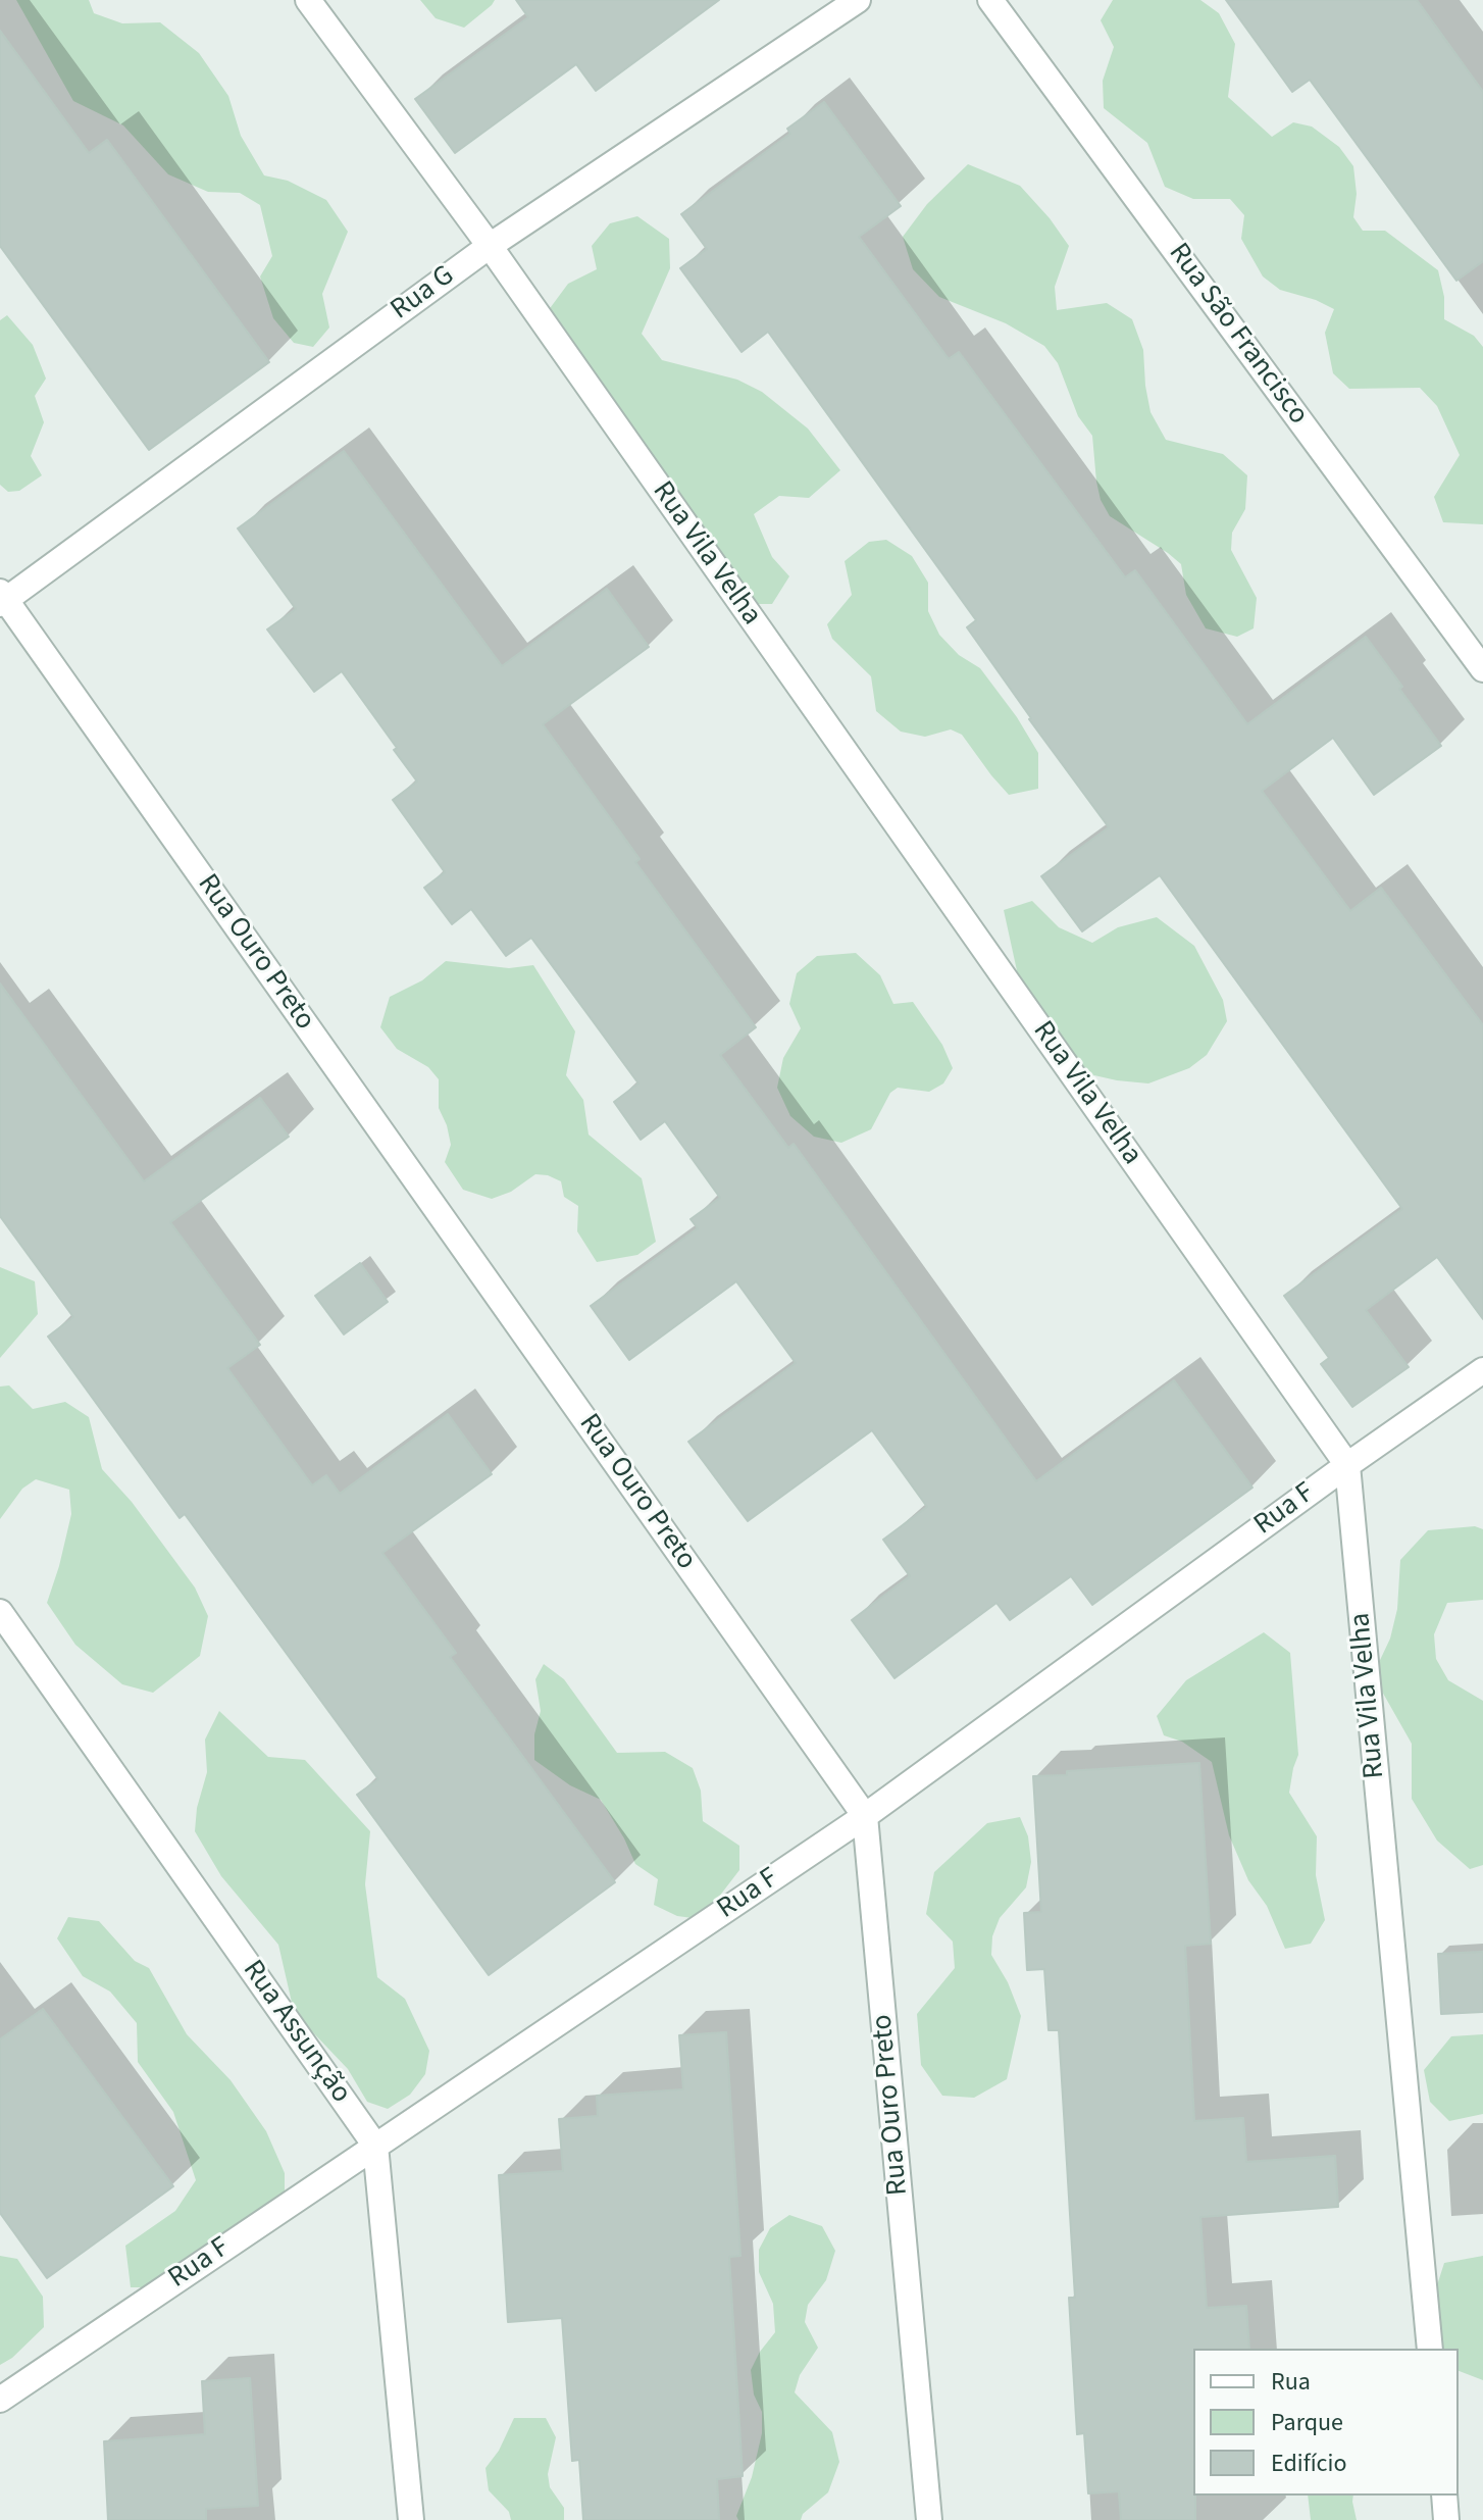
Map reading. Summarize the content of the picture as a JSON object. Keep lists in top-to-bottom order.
{
  "streets": {
    "street": [
      "Rua G",
      "Rua São Francisco",
      "Rua Vila Velha",
      "Rua Ouro Preto",
      "Rua F",
      "Rua Assunção"
    ]
  },
  "crossings": [
    ["Rua G", "Rua Vila Velha"],
    ["Rua G", "Rua Ouro Preto"],
    ["Rua Vila Velha", "Rua F"],
    ["Rua Ouro Preto", "Rua F"],
    ["Rua F", "Rua Assunção"]
  ],
  "legend": ["Rua", "Parque", "Edifício"]
}
